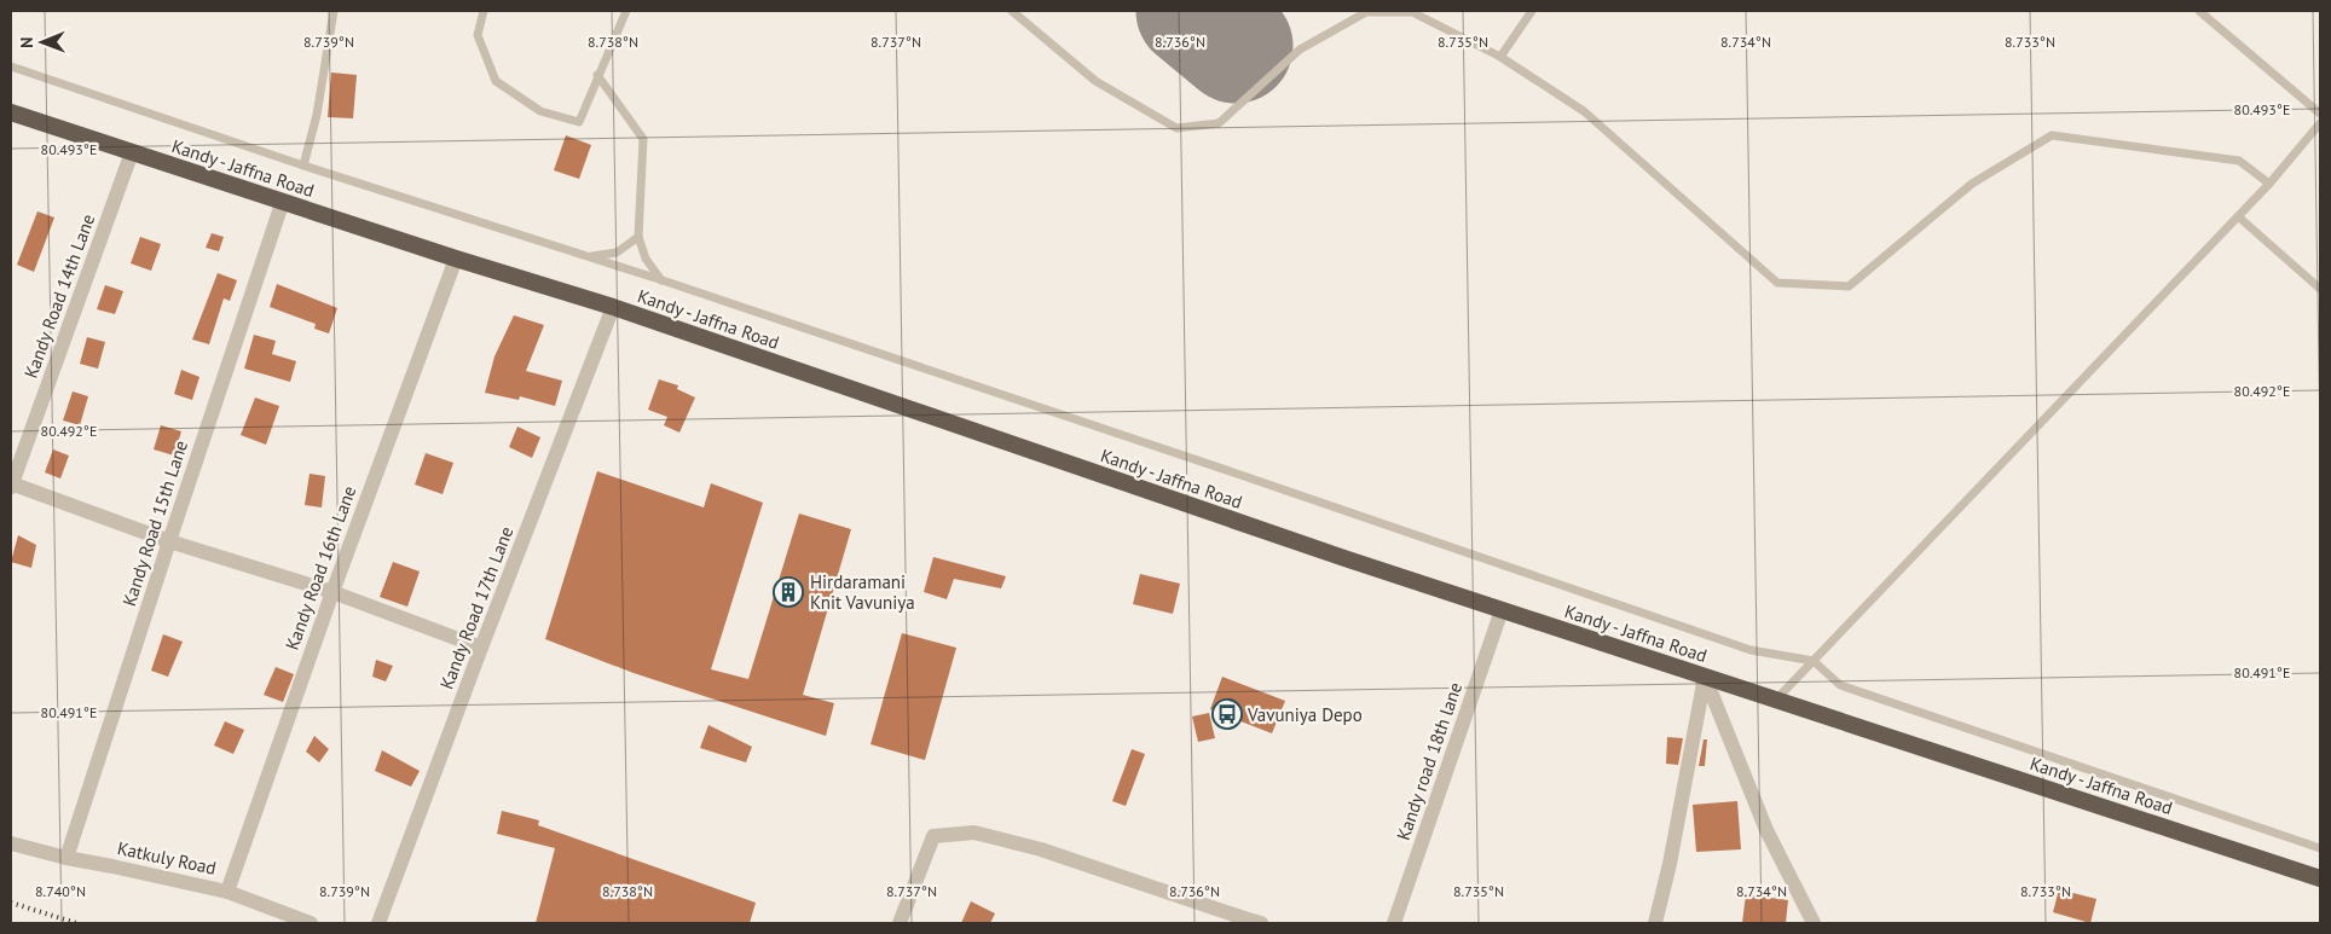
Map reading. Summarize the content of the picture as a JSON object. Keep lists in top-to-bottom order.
{
  "streets": {
    "highway": ["Kandy - Jaffna Road"],
    "street": [
      "Kandy Road 14th Lane",
      "Kandy Road 15th Lane",
      "Kandy Road 16th Lane",
      "Kandy Road 17th Lane",
      "Kandy road 18th lane",
      "Katkuly Road"
    ]
  },
  "crossings": [
    ["Kandy - Jaffna Road", "Kandy Road 14th Lane"],
    ["Kandy - Jaffna Road", "Kandy Road 15th Lane"],
    ["Kandy - Jaffna Road", "Kandy Road 16th Lane"],
    ["Kandy - Jaffna Road", "Kandy Road 17th Lane"],
    ["Kandy - Jaffna Road", "Kandy road 18th lane"],
    ["Kandy Road 15th Lane", "Katkuly Road"],
    ["Kandy Road 16th Lane", "Katkuly Road"]
  ],
  "places": {
    "building": ["Hirdaramani Knit Vavuniya"],
    "bus stop": ["Vavuniya Depo"]
  },
  "north": "left",
  "coordinates": [
    "8.739°N",
    "8.738°N",
    "8.737°N",
    "8.736°N",
    "8.735°N",
    "8.734°N",
    "8.733°N",
    "80.493°E",
    "80.492°E",
    "80.491°E",
    "8.740°N"
  ]
}
